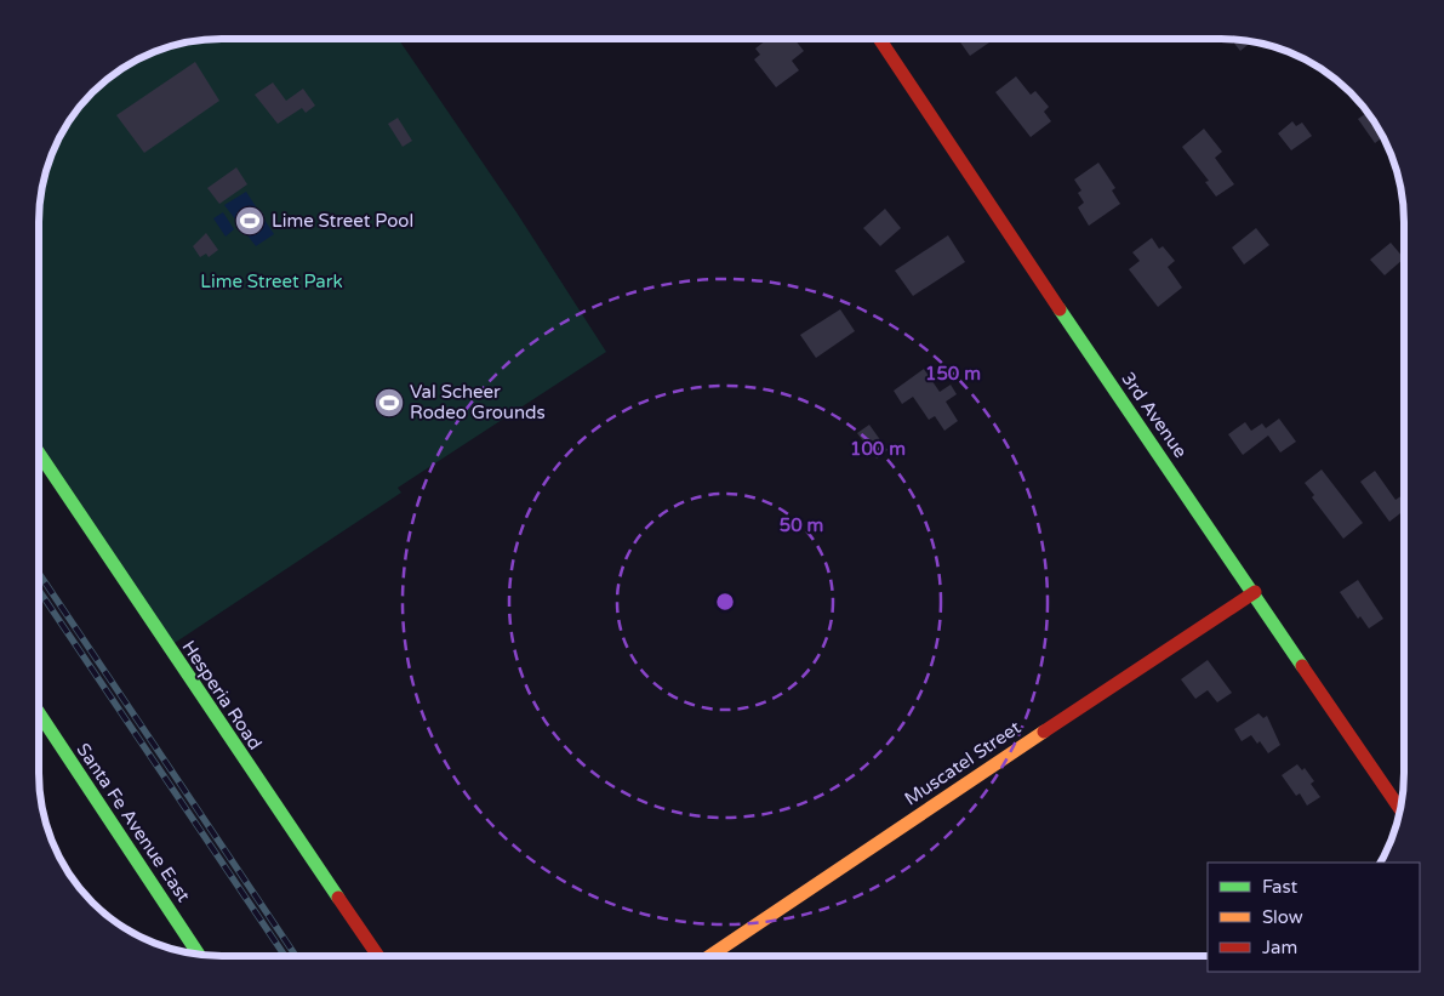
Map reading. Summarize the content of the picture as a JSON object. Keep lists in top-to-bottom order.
{
  "streets": {
    "street": [
      "3rd Avenue",
      "Hesperia Road",
      "Muscatel Street",
      "Santa Fe Avenue East"
    ]
  },
  "crossings": [
    ["3rd Avenue", "Muscatel Street"]
  ],
  "parks": ["Lime Street Park"],
  "places": {
    "sports": ["Lime Street Pool", "Val Scheer Rodeo Grounds"]
  },
  "legend": ["Fast", "Slow", "Jam"],
  "rings": ["150 m", "100 m", "50 m"]
}
